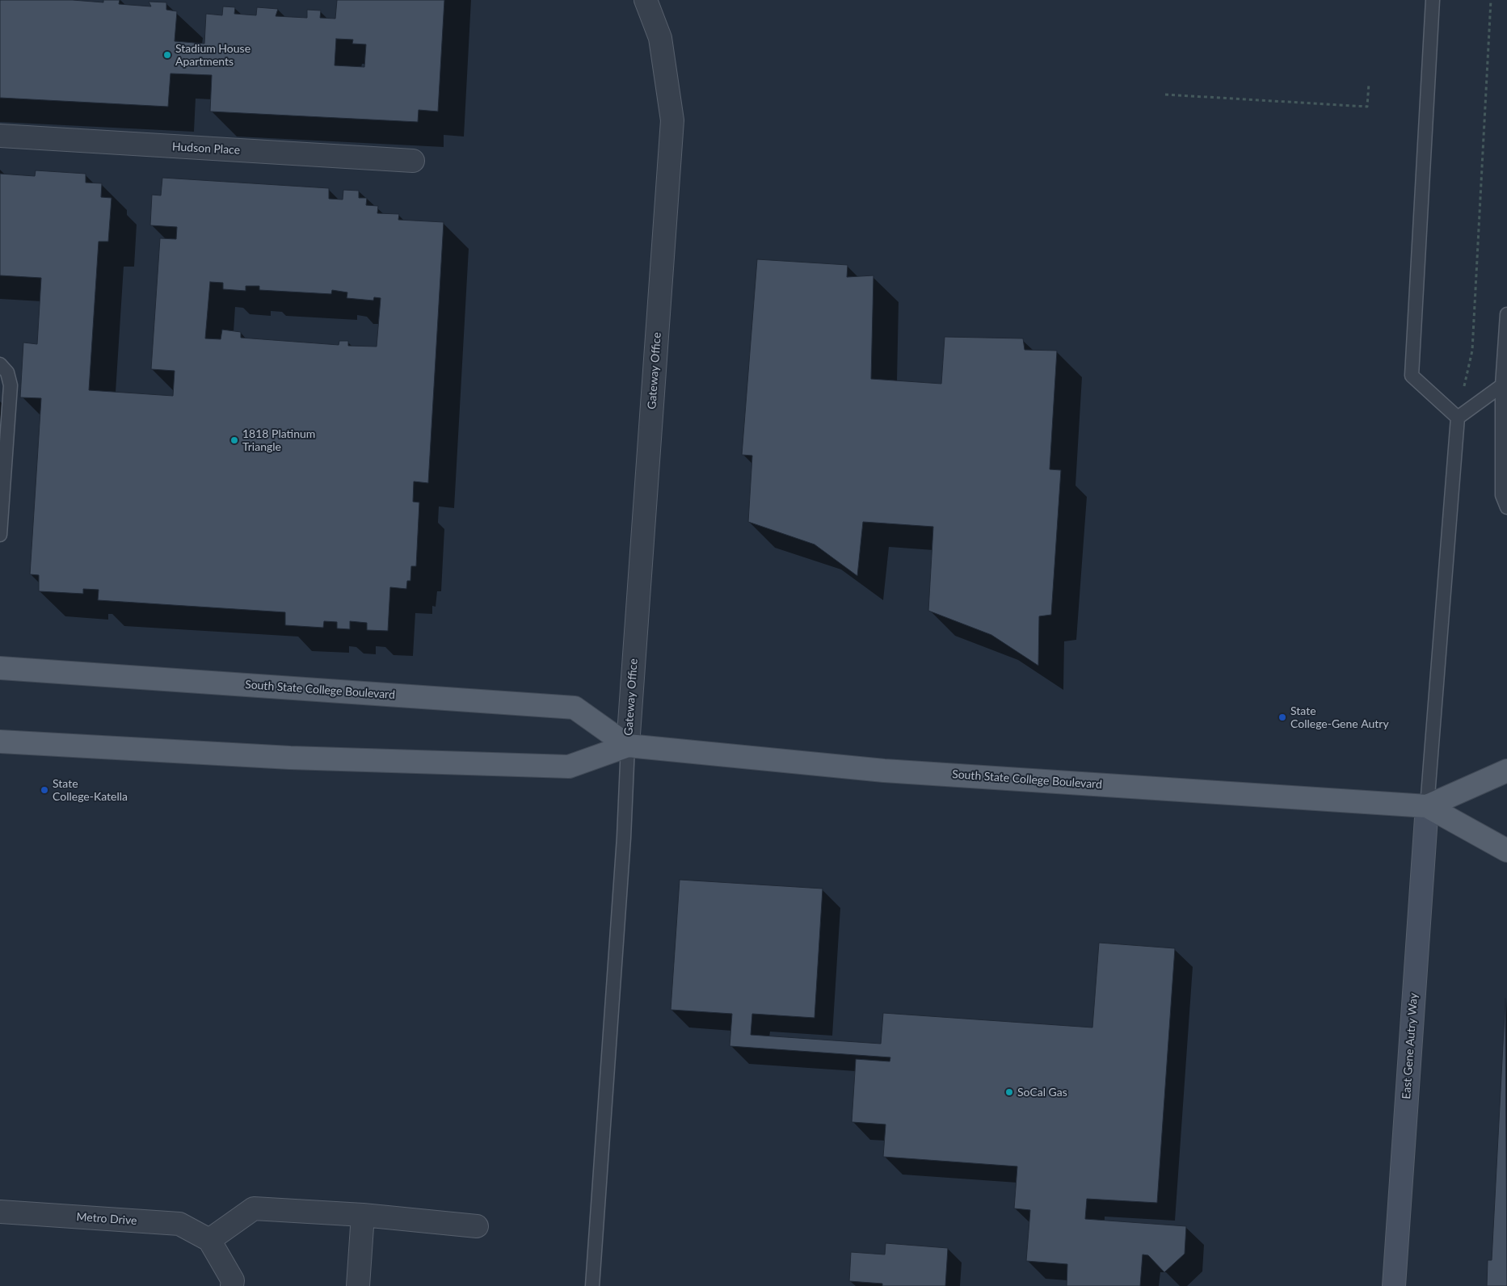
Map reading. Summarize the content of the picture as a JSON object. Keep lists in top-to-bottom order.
{
  "streets": {
    "main road": ["South State College Boulevard"],
    "street": [
      "Hudson Place",
      "Gateway Office",
      "East Gene Autry Way",
      "Metro Drive"
    ]
  },
  "crossings": [
    ["Gateway Office", "South State College Boulevard"],
    ["South State College Boulevard", "East Gene Autry Way"]
  ],
  "places": [
    "Stadium House Apartments",
    "1818 Platinum Triangle",
    "State College-Gene Autry",
    "State College-Katella",
    "SoCal Gas"
  ]
}
